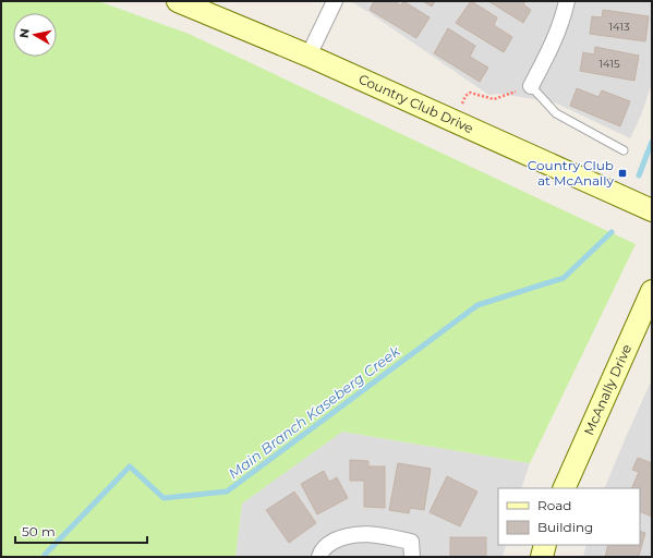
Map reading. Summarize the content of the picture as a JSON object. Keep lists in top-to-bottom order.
{
  "streets": {
    "street": ["Country Club Drive", "McAnally Drive"]
  },
  "water": ["Main Branch Kaseberg Creek"],
  "places": {
    "transit": ["Country Club at McAnally"]
  },
  "house_numbers": ["1413", "1415"],
  "legend": ["Road", "Building"],
  "scale_bar": "50 m",
  "north": "left"
}
